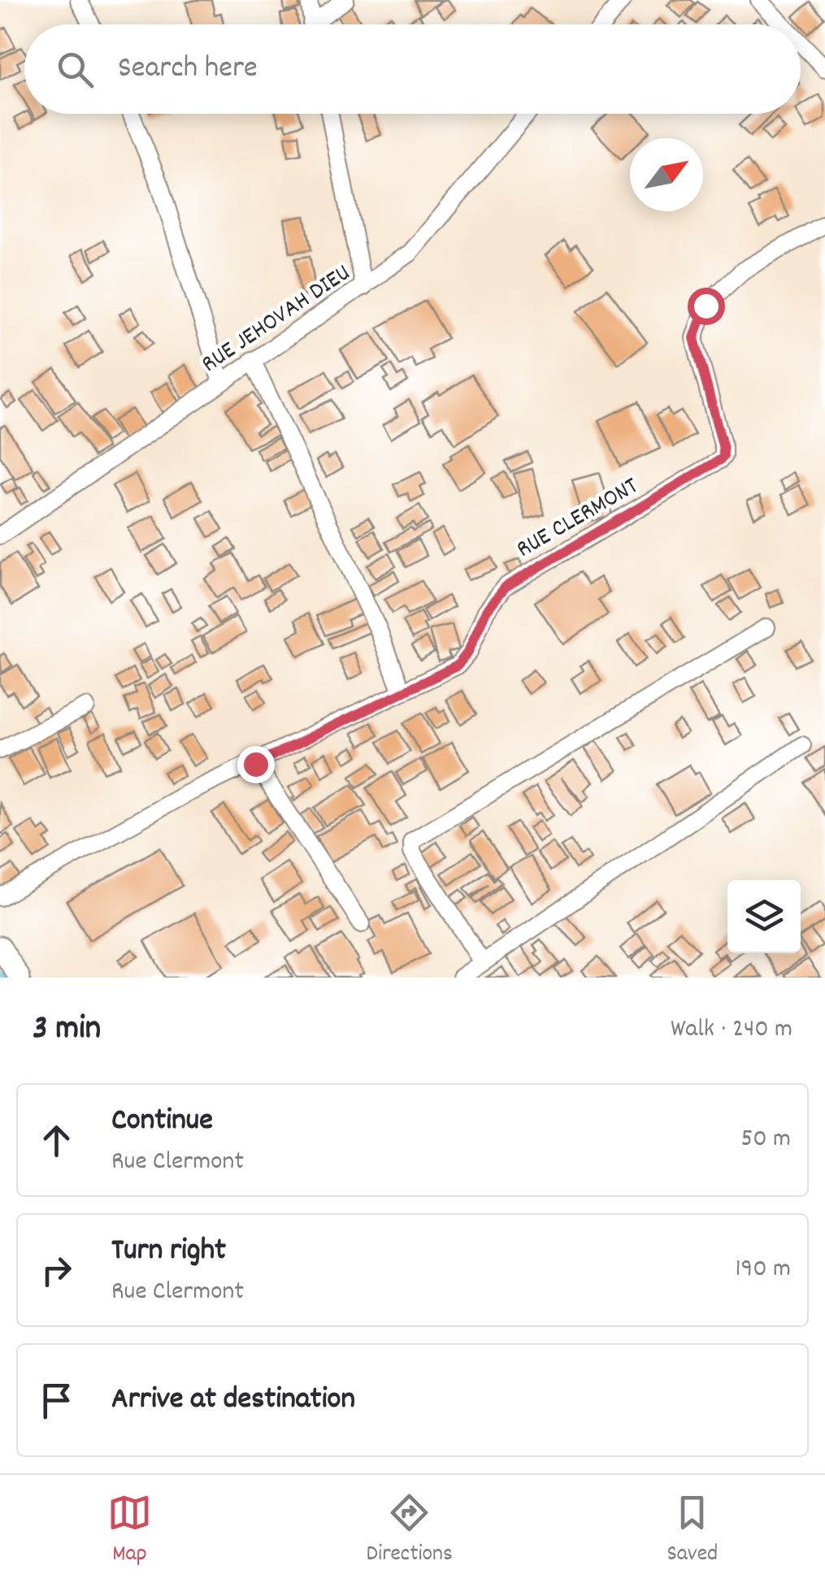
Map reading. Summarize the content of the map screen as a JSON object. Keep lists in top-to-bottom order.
{
  "streets": {
    "street": ["RUE JEHOVAH DIEU", "RUE CLERMONT"]
  },
  "north": "top right",
  "page": {
    "search": "Search here",
    "heading": ["3 min", "Walk · 240 m"],
    "list": [
      ["Continue", "Rue Clermont", "50 m"],
      ["Turn right", "Rue Clermont", "190 m"],
      "Arrive at destination"
    ],
    "nav": ["Map", "Directions", "Saved"]
  }
}
